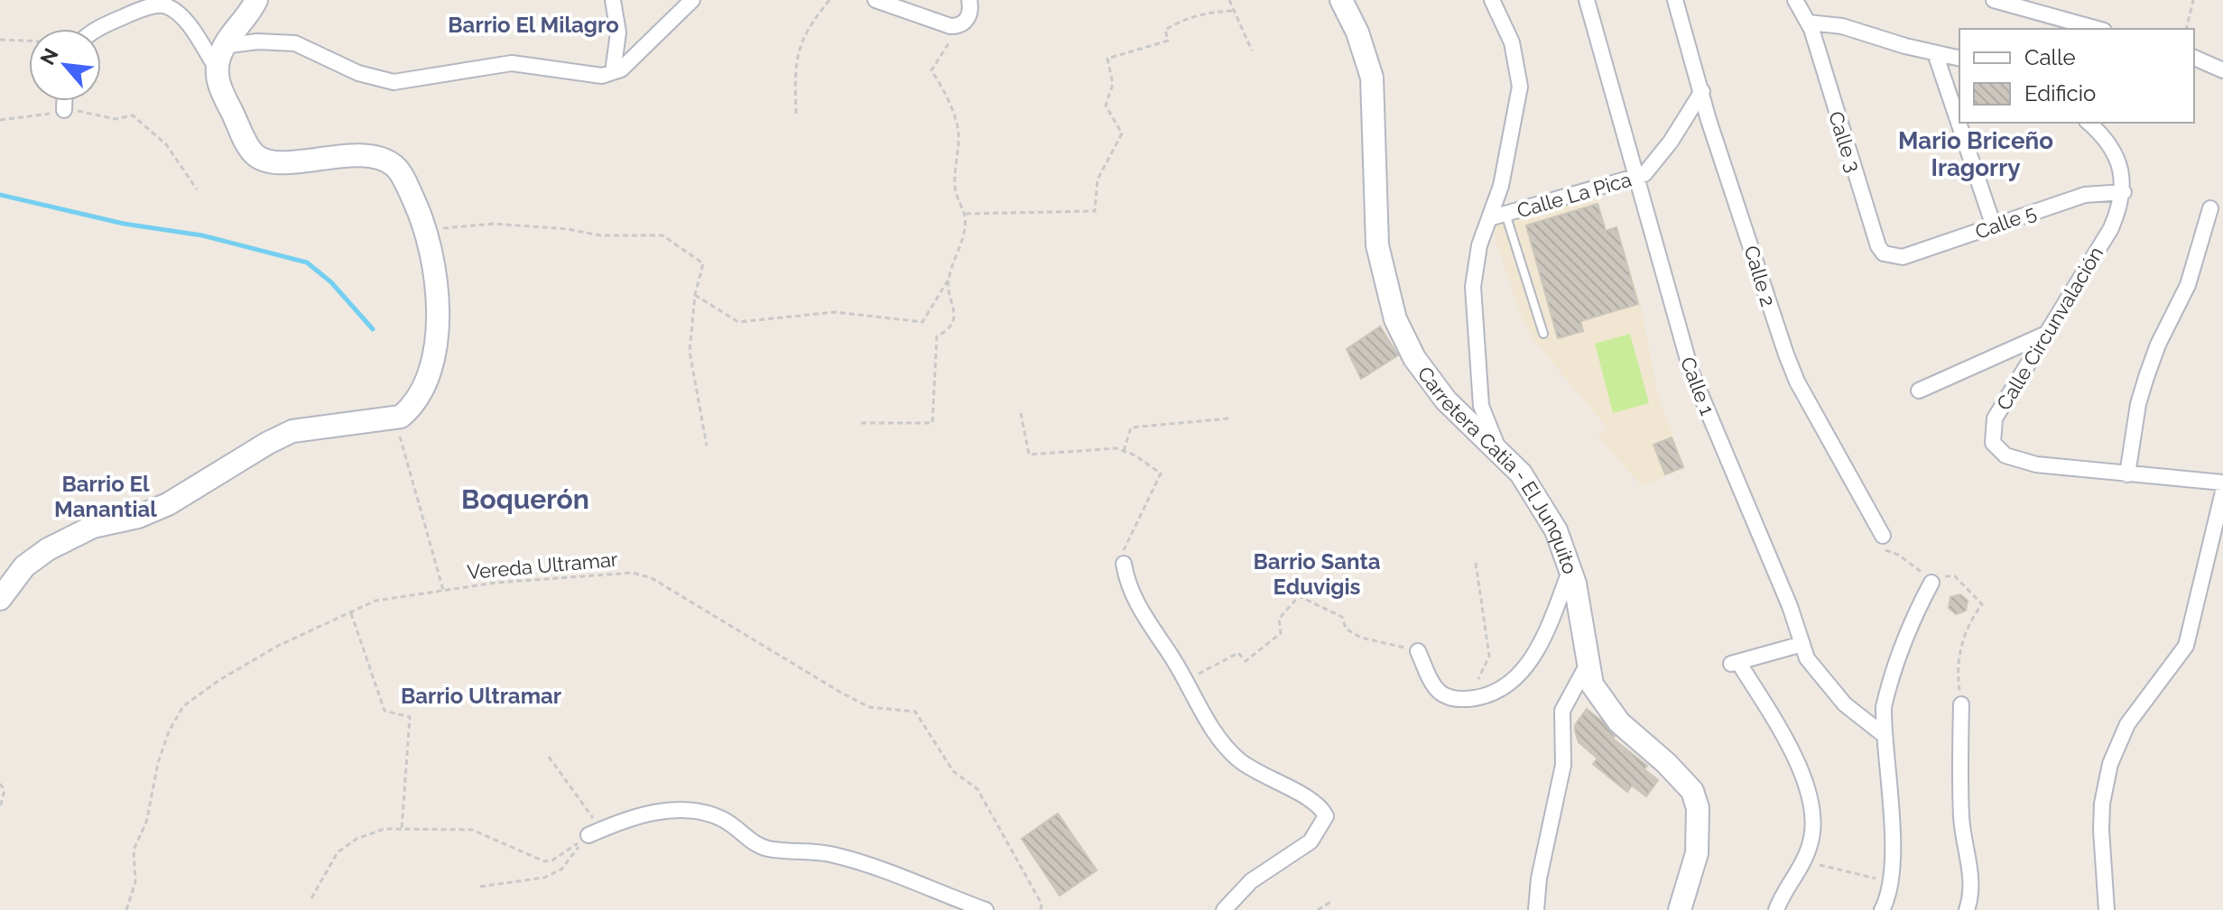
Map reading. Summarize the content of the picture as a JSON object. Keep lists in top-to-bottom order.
{
  "streets": {
    "street": [
      "Calle 3",
      "Calle La Pica",
      "Calle 5",
      "Calle 2",
      "Calle Circunvalación",
      "Calle 1",
      "Carretera Catia - El Junquito"
    ],
    "path": ["Vereda Ultramar"]
  },
  "crossings": [
    ["Calle 3", "Calle 5"],
    ["Calle La Pica", "Calle 2"],
    ["Calle La Pica", "Calle 1"],
    ["Calle 5", "Calle Circunvalación"]
  ],
  "districts": [
    "Barrio El Milagro",
    "Mario Briceño Iragorry",
    "Barrio El Manantial",
    "Boquerón",
    "Barrio Santa Eduvigis",
    "Barrio Ultramar"
  ],
  "legend": ["Calle", "Edificio"],
  "north": "top left"
}
